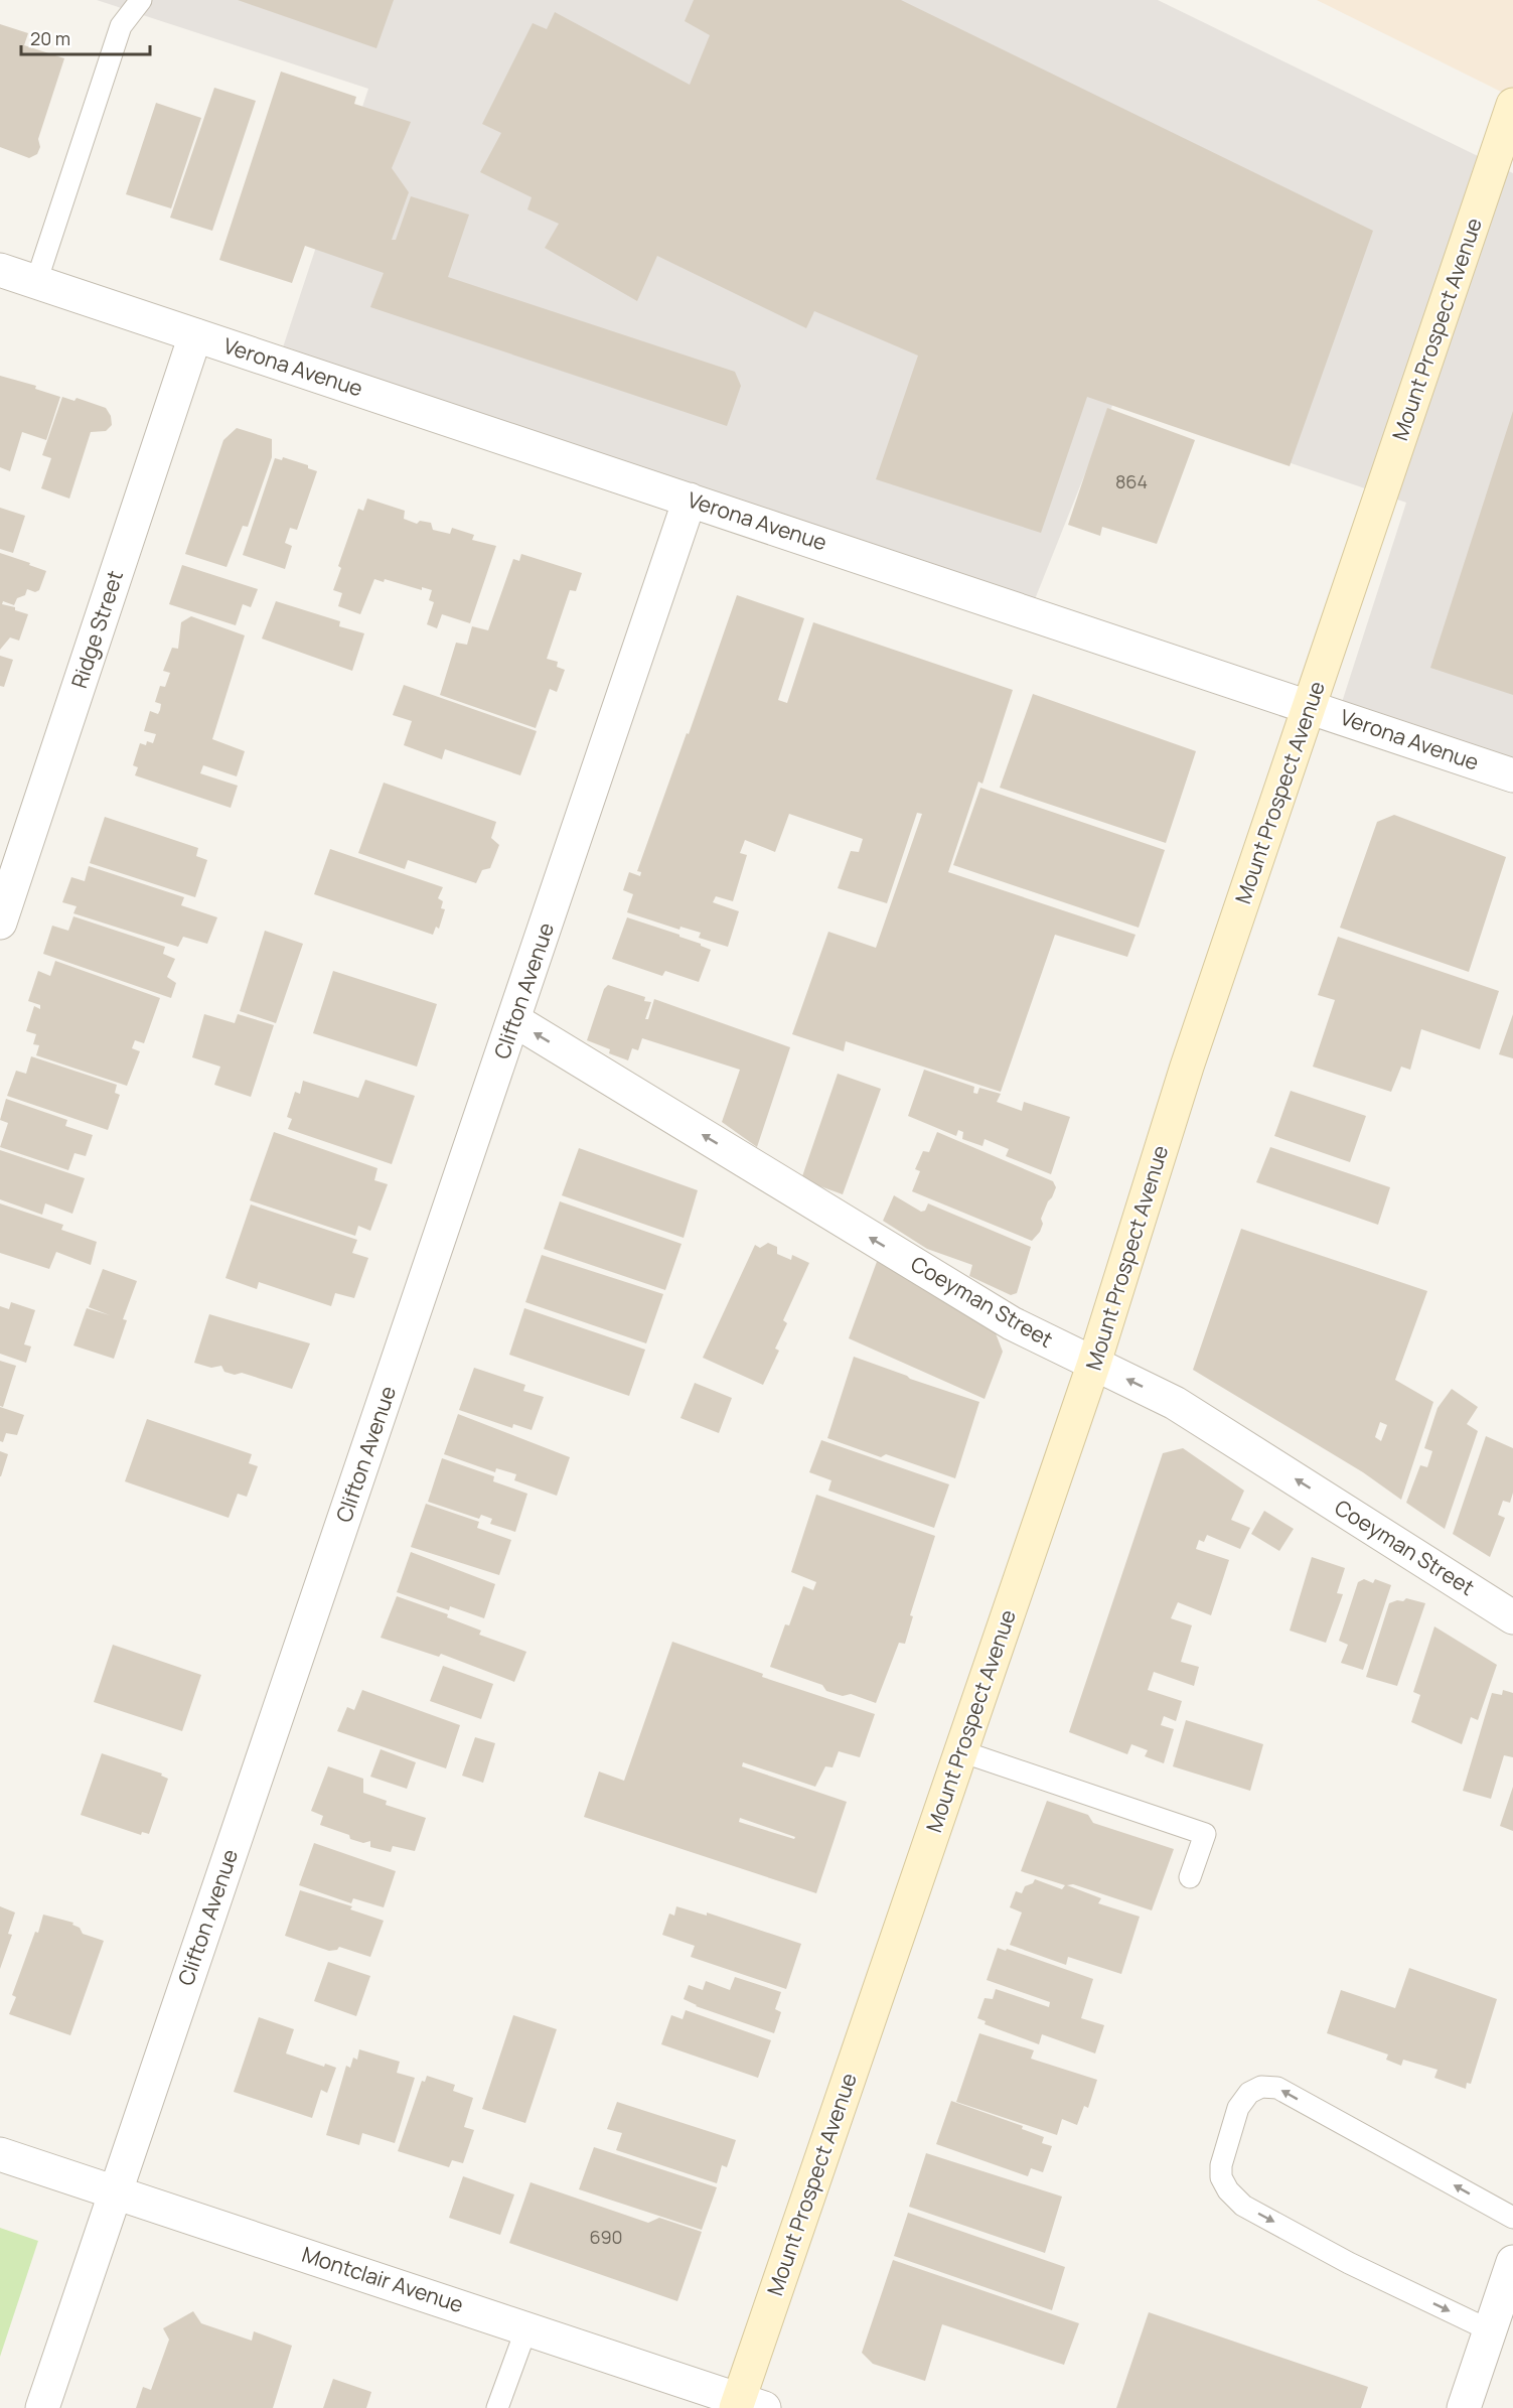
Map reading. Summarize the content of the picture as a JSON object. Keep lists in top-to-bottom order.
{
  "streets": {
    "main road": ["Mount Prospect Avenue"],
    "street": [
      "Verona Avenue",
      "Ridge Street",
      "Clifton Avenue",
      "Coeyman Street",
      "Montclair Avenue"
    ]
  },
  "crossings": [
    ["Mount Prospect Avenue", "Verona Avenue"],
    ["Mount Prospect Avenue", "Coeyman Street"],
    ["Mount Prospect Avenue", "Montclair Avenue"],
    ["Verona Avenue", "Ridge Street"],
    ["Verona Avenue", "Clifton Avenue"],
    ["Clifton Avenue", "Coeyman Street"],
    ["Clifton Avenue", "Montclair Avenue"]
  ],
  "one_way": ["Coeyman Street"],
  "house_numbers": ["864", "690"],
  "scale_bar": "20 m"
}
